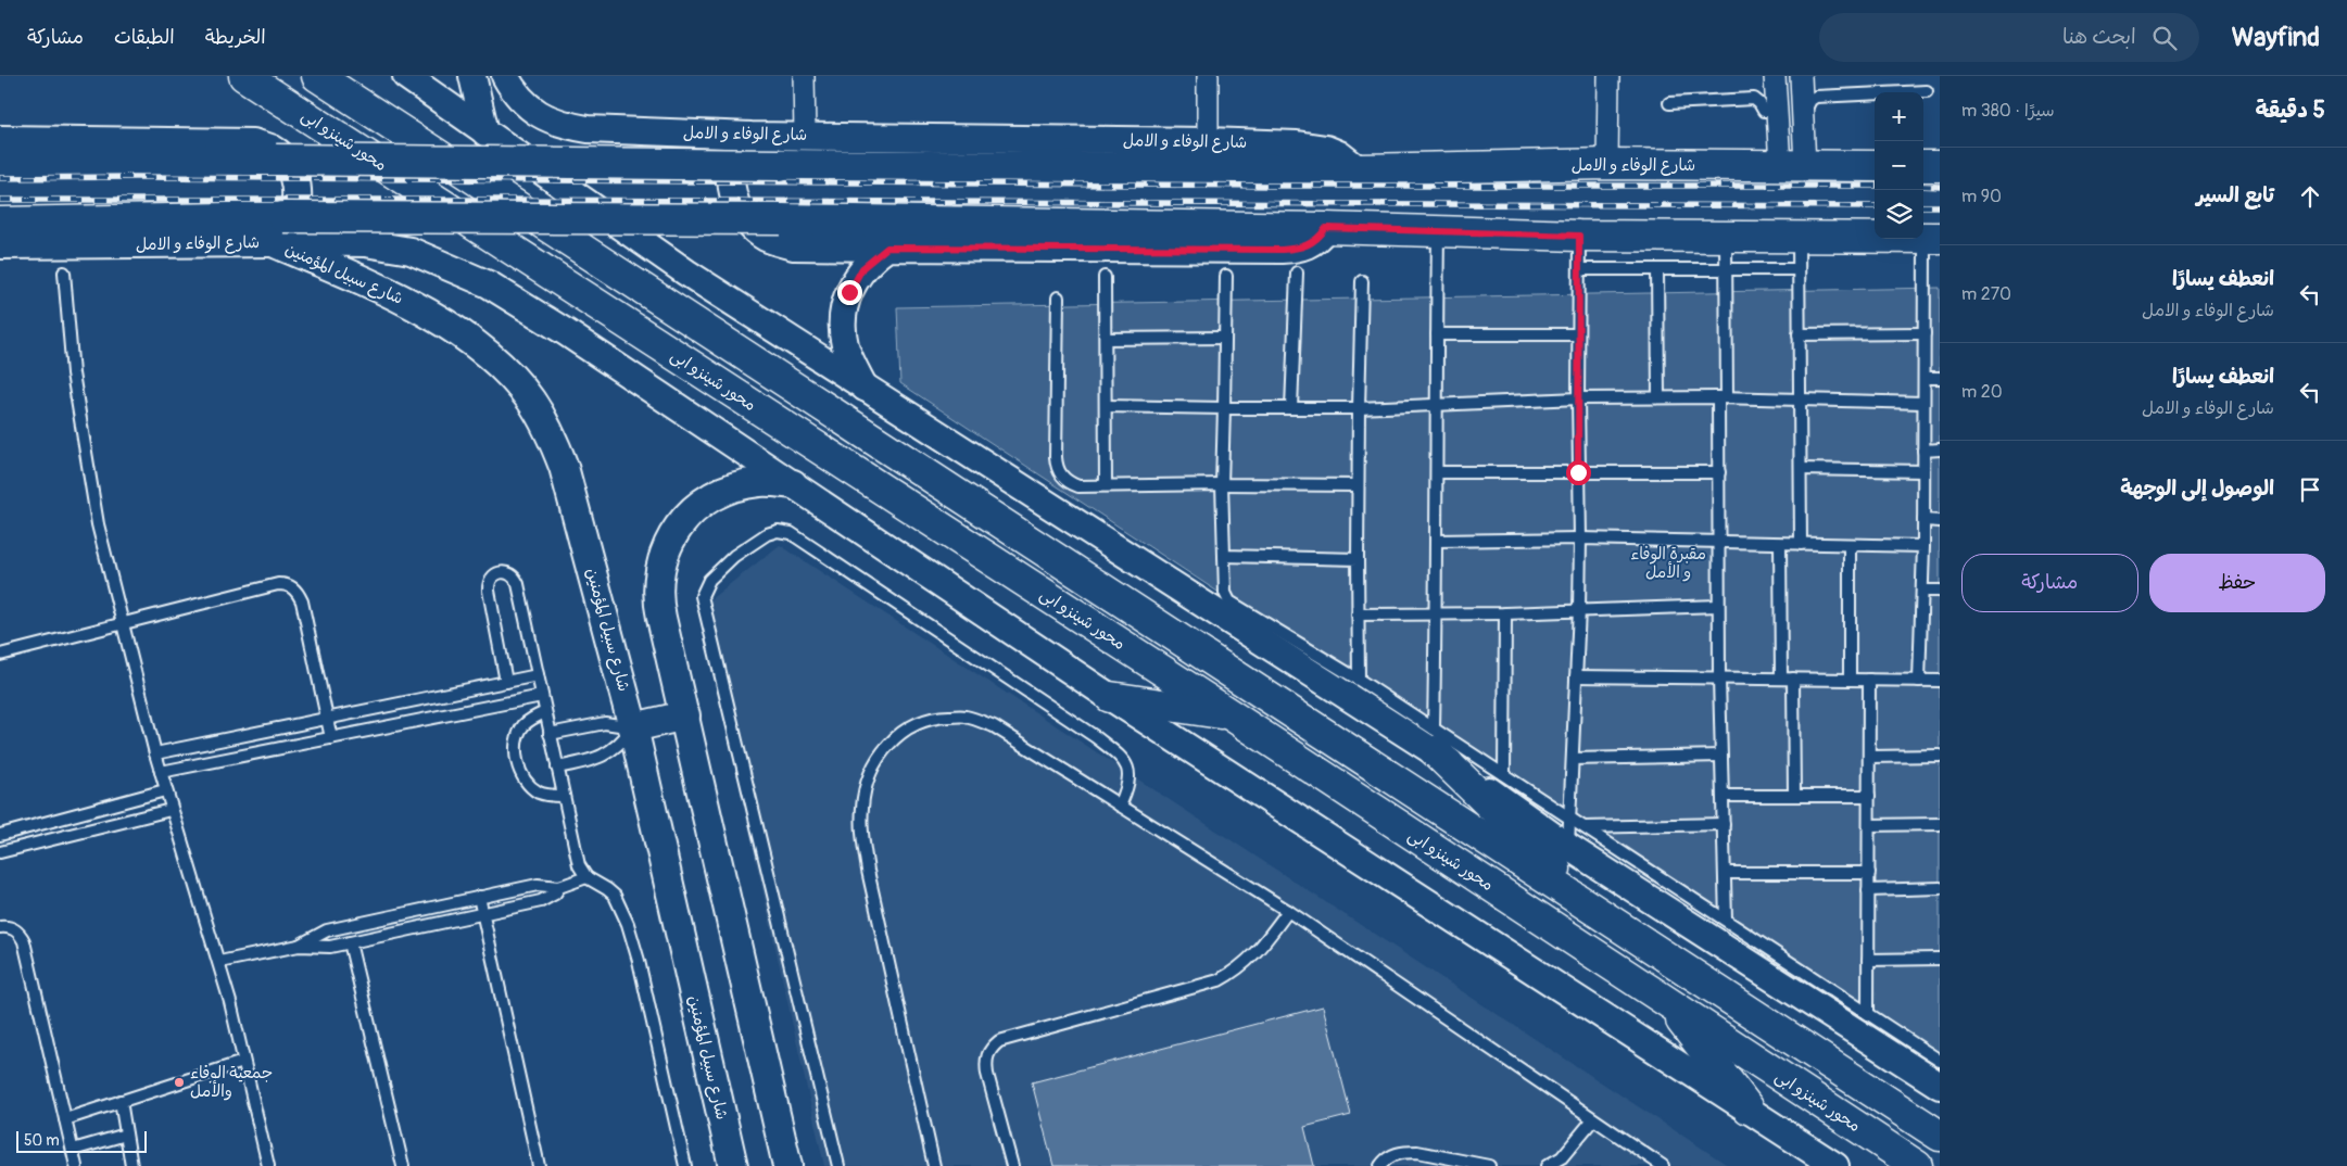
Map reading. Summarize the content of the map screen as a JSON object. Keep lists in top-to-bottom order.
{
  "streets": {
    "main road": ["شارع الوفاء و الامل", "محور شينزو ابى", "شارع سبيل المؤمنين"]
  },
  "crossings": [
    ["شارع الوفاء و الامل", "شارع سبيل المؤمنين"]
  ],
  "parks": ["مقبرة الوفاء و الأمل"],
  "places": ["جمعية الوفاء والأمل"],
  "scale_bar": "50 m",
  "page": {
    "header": "Wayfind",
    "search": "ابحث هنا",
    "nav": ["الخريطة", "الطبقات", "مشاركة"],
    "heading": ["5 دقيقة", "سيرًا · 380 m"],
    "map_buttons": ["+", "−"],
    "list": [
      ["تابع السير", "90 m"],
      ["انعطف يسارًا", "شارع الوفاء و الامل", "270 m"],
      ["انعطف يسارًا", "شارع الوفاء و الامل", "20 m"],
      "الوصول إلى الوجهة"
    ],
    "buttons": ["حفظ", "مشاركة"],
    "scale": "50 m"
  }
}
